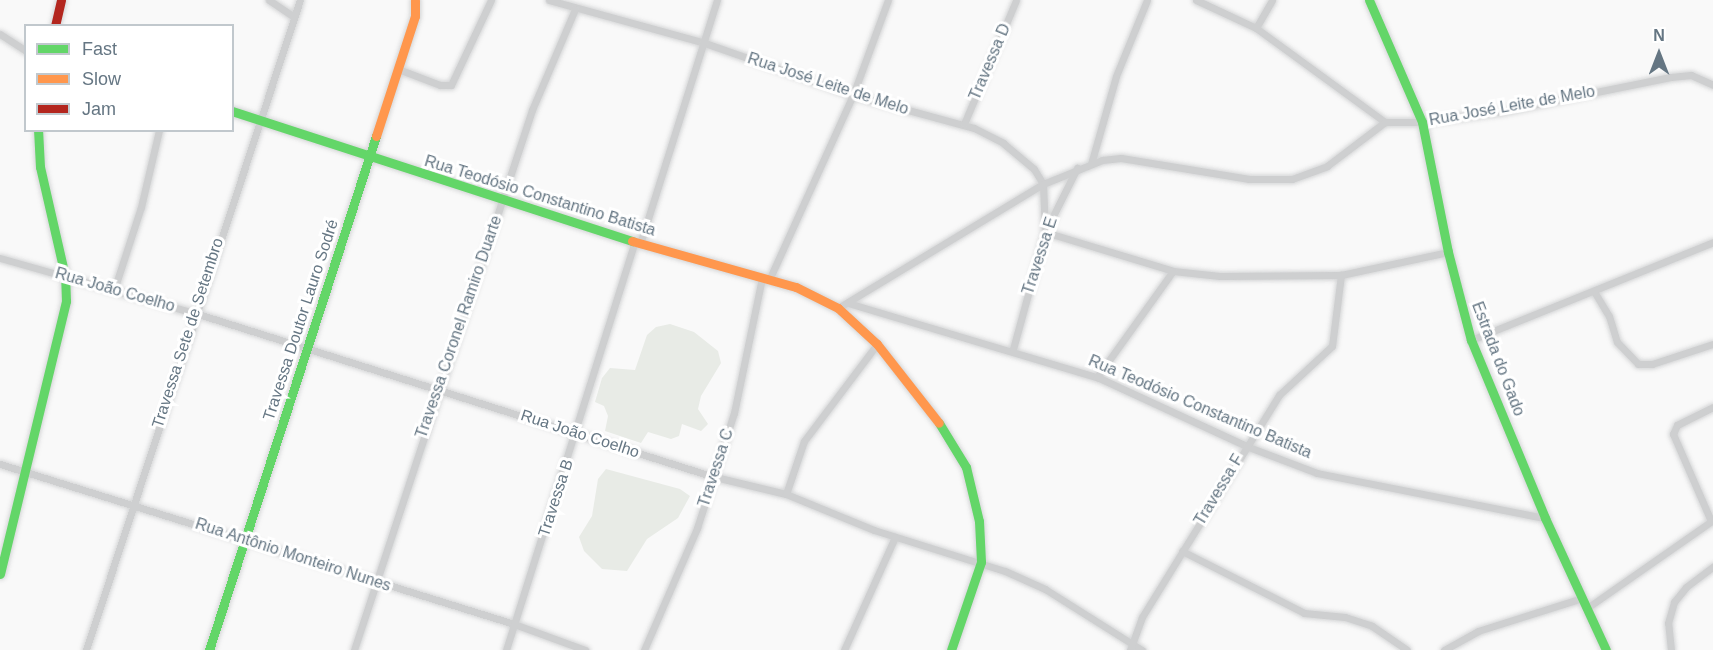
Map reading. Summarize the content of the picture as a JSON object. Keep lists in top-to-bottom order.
{
  "streets": {
    "street": [
      "Travessa D",
      "Rua José Leite de Melo",
      "Rua Teodósio Constantino Batista",
      "Travessa E",
      "Rua João Coelho",
      "Travessa Doutor Lauro Sodré",
      "Travessa Coronel Ramiro Duarte",
      "Travessa Sete de Setembro",
      "Estrada do Gado",
      "Travessa C",
      "Travessa F",
      "Travessa B",
      "Rua Antônio Monteiro Nunes"
    ]
  },
  "crossings": [
    ["Travessa D", "Rua José Leite de Melo"],
    ["Rua José Leite de Melo", "Travessa Coronel Ramiro Duarte"],
    ["Rua José Leite de Melo", "Estrada do Gado"],
    ["Rua José Leite de Melo", "Travessa C"],
    ["Rua José Leite de Melo", "Travessa B"],
    ["Rua Teodósio Constantino Batista", "Travessa E"],
    ["Rua Teodósio Constantino Batista", "Rua João Coelho"],
    ["Rua Teodósio Constantino Batista", "Travessa Doutor Lauro Sodré"],
    ["Rua Teodósio Constantino Batista", "Travessa Coronel Ramiro Duarte"],
    ["Rua Teodósio Constantino Batista", "Travessa Sete de Setembro"],
    ["Rua Teodósio Constantino Batista", "Estrada do Gado"],
    ["Rua Teodósio Constantino Batista", "Travessa C"],
    ["Rua Teodósio Constantino Batista", "Travessa F"],
    ["Rua Teodósio Constantino Batista", "Travessa B"],
    ["Rua João Coelho", "Travessa Doutor Lauro Sodré"],
    ["Rua João Coelho", "Travessa Coronel Ramiro Duarte"],
    ["Rua João Coelho", "Travessa Sete de Setembro"],
    ["Rua João Coelho", "Travessa C"],
    ["Rua João Coelho", "Travessa F"],
    ["Rua João Coelho", "Travessa B"],
    ["Travessa Doutor Lauro Sodré", "Rua Antônio Monteiro Nunes"],
    ["Travessa Coronel Ramiro Duarte", "Rua Antônio Monteiro Nunes"],
    ["Travessa Sete de Setembro", "Rua Antônio Monteiro Nunes"],
    ["Travessa B", "Rua Antônio Monteiro Nunes"]
  ],
  "legend": ["Fast", "Slow", "Jam"],
  "north": "top"
}
